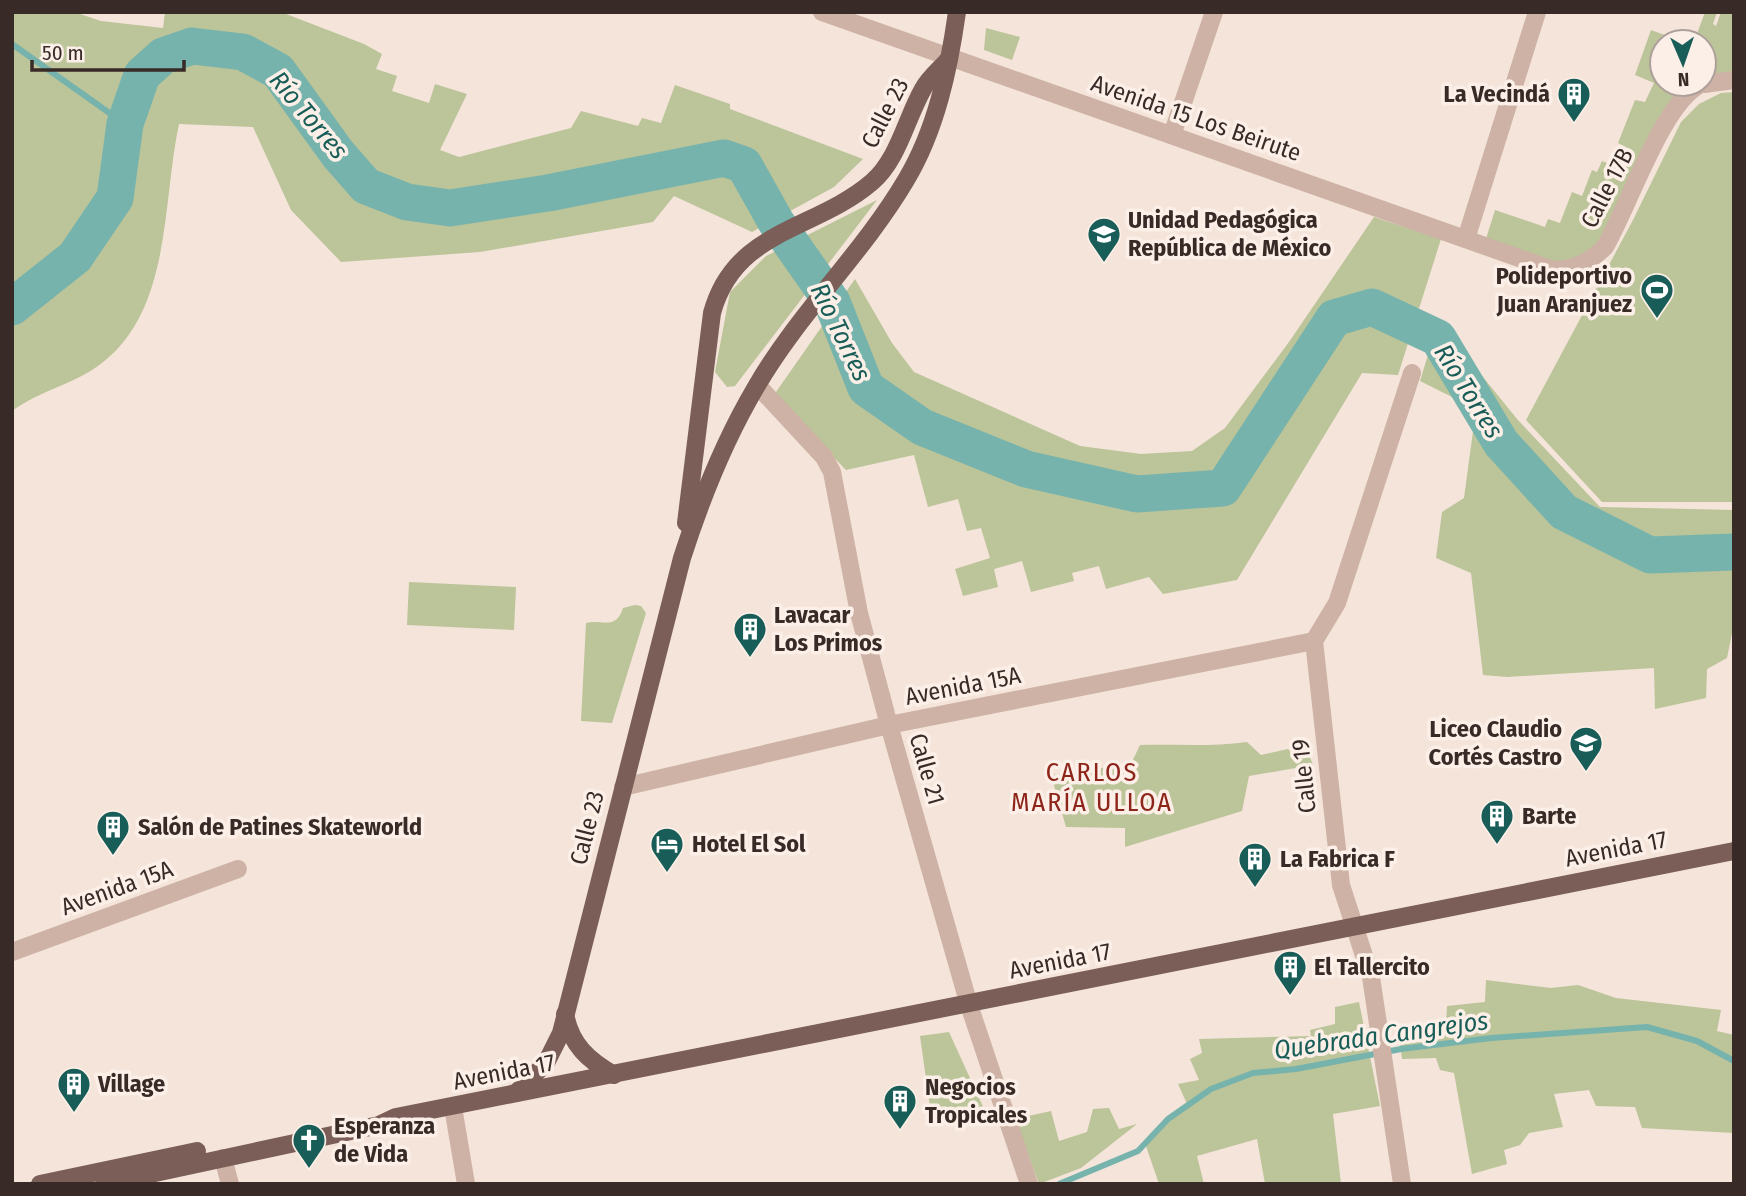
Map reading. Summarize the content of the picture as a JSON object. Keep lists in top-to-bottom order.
{
  "streets": {
    "main road": ["Calle 23", "Avenida 17"],
    "street": [
      "Avenida 15 Los Beirute",
      "Calle 17B",
      "Avenida 15A",
      "Calle 21",
      "Calle 19"
    ]
  },
  "crossings": [
    ["Calle 23", "Avenida 15 Los Beirute"],
    ["Calle 23", "Avenida 15A"],
    ["Calle 23", "Calle 21"],
    ["Calle 23", "Avenida 17"],
    ["Avenida 15 Los Beirute", "Calle 17B"],
    ["Avenida 15A", "Calle 21"],
    ["Avenida 15A", "Calle 19"],
    ["Calle 21", "Avenida 17"],
    ["Calle 19", "Avenida 17"]
  ],
  "districts": ["CARLOS MARÍA ULLOA"],
  "water": ["Río Torres", "Quebrada Cangrejos"],
  "places": {
    "building": [
      "La Vecindá",
      "Lavacar Los Primos",
      "Barte",
      "Salón de Patines Skateworld",
      "La Fabrica F",
      "El Tallercito",
      "Village",
      "Negocios Tropicales"
    ],
    "school or university": ["Unidad Pedagógica República de México", "Liceo Claudio Cortés Castro"],
    "sports": ["Polideportivo Juan Aranjuez"],
    "hotel": ["Hotel El Sol"],
    "church": ["Esperanza de Vida"]
  },
  "scale_bar": "50 m",
  "north": "bottom"
}
